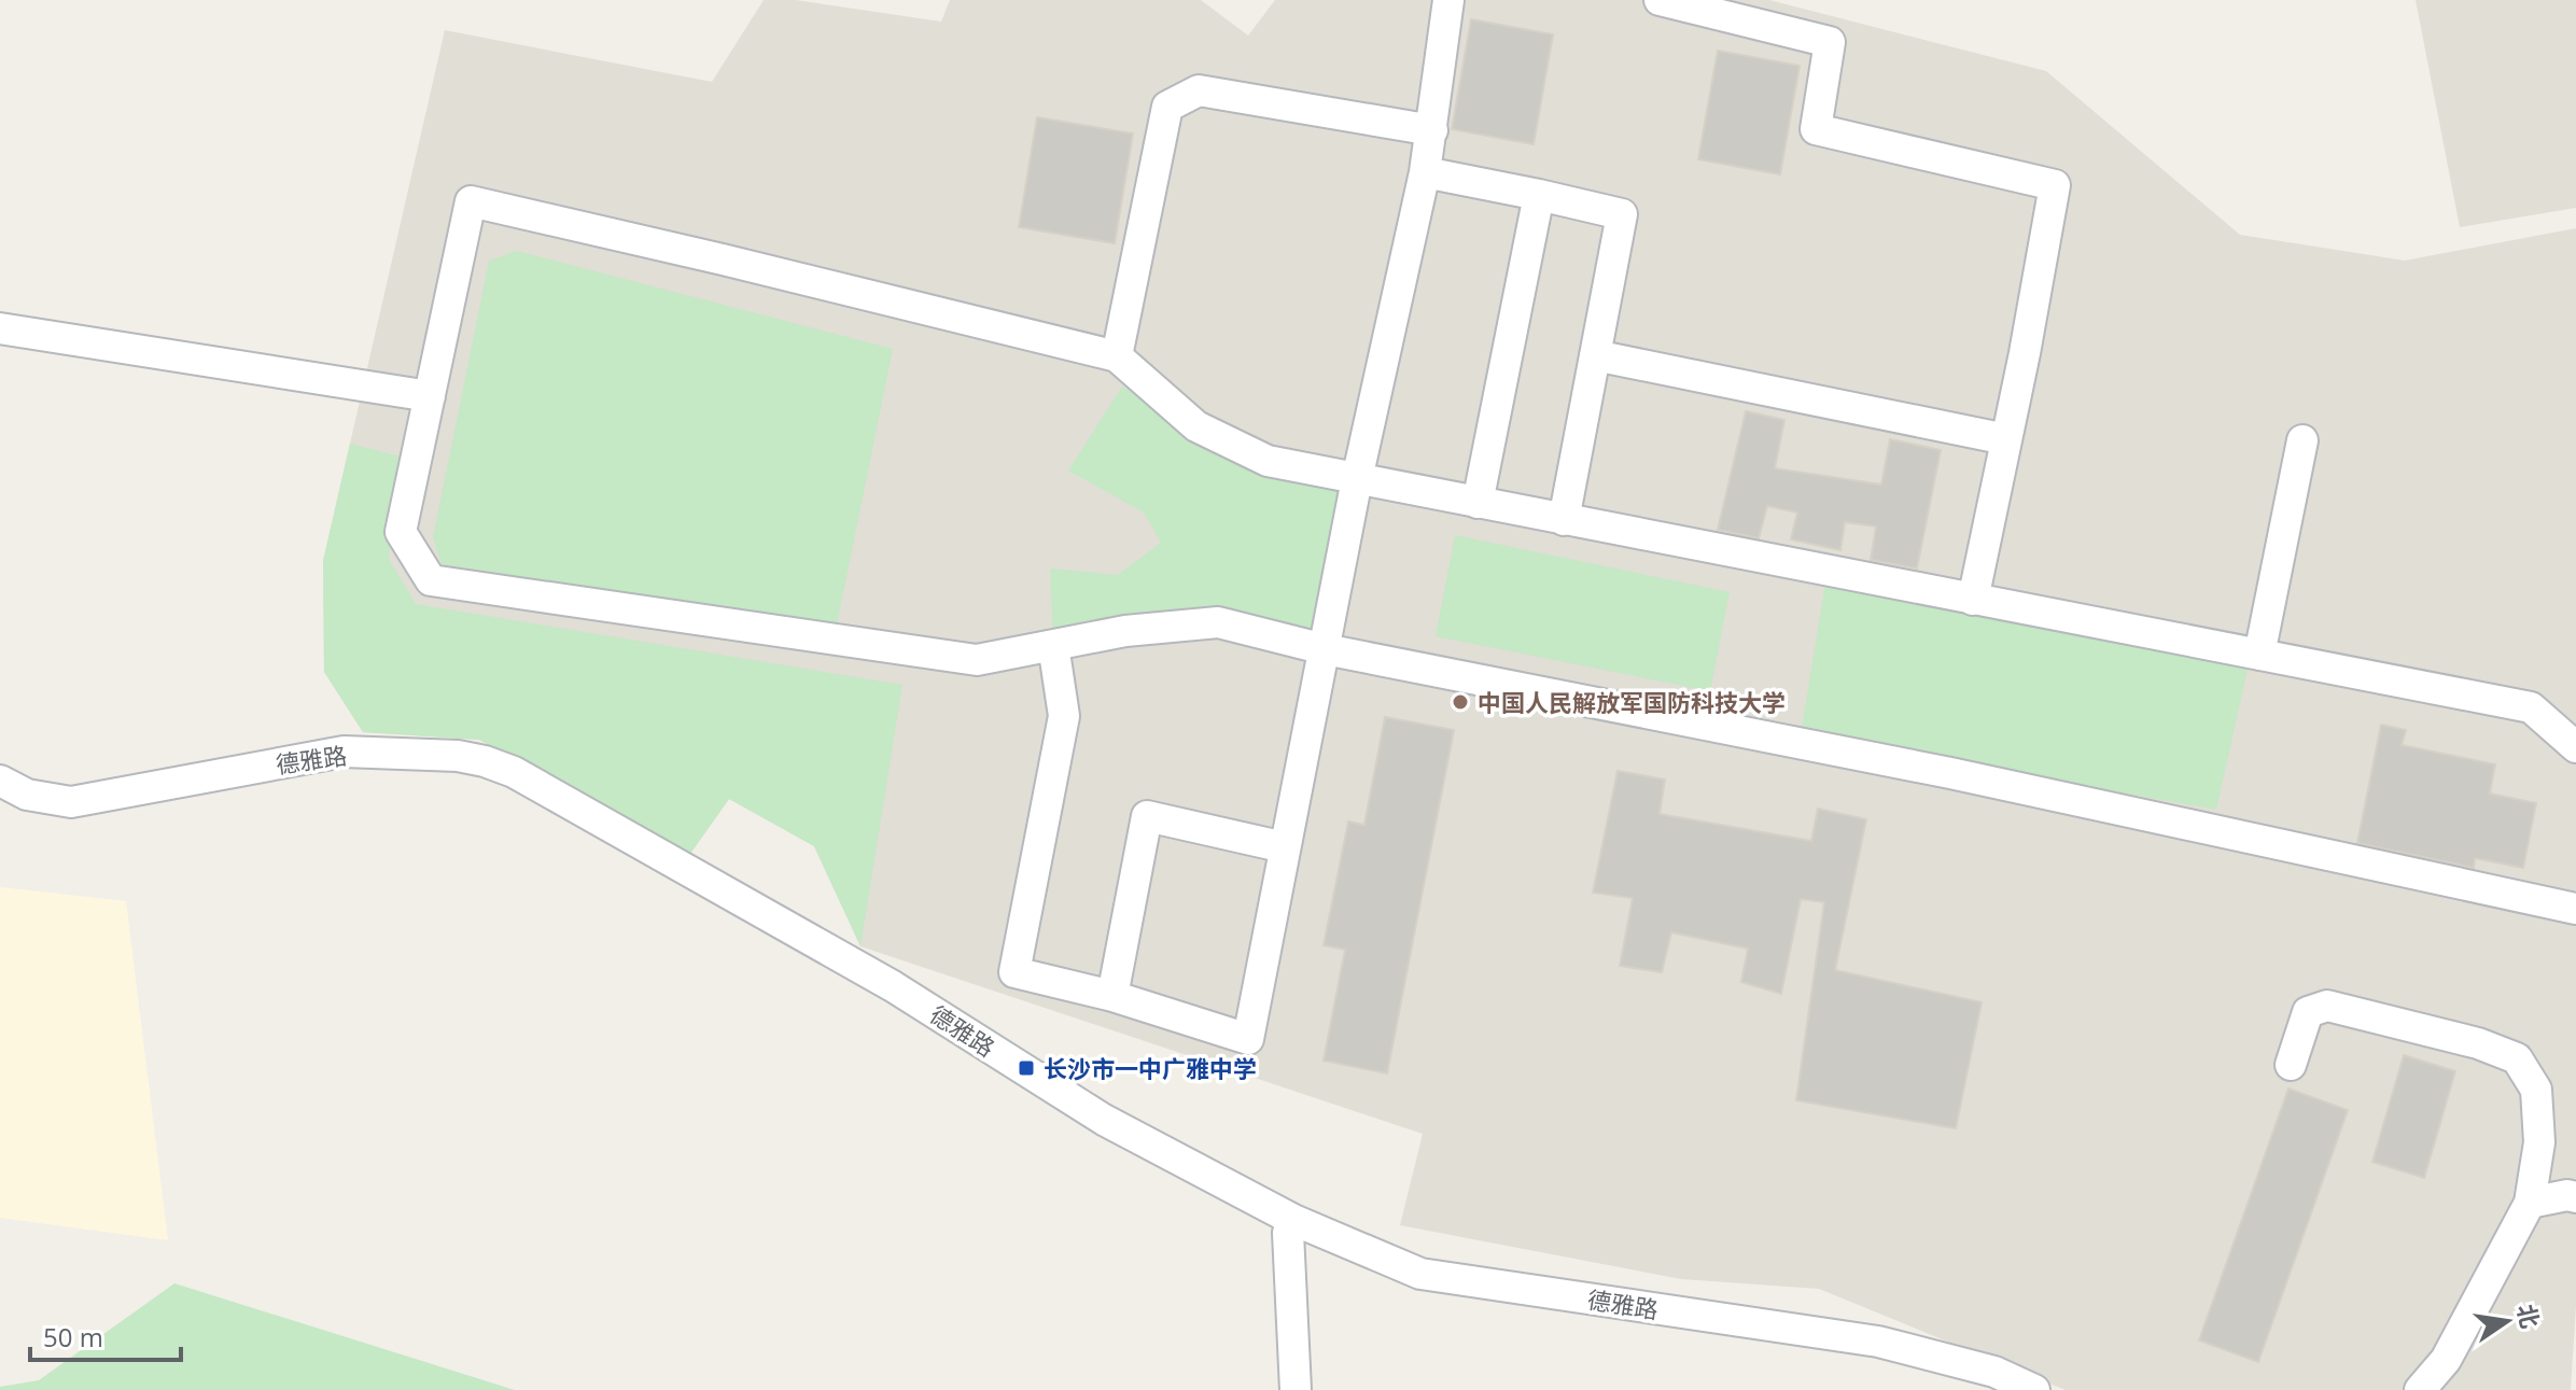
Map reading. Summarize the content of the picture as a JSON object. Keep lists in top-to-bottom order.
{
  "streets": {
    "street": ["德雅路"]
  },
  "places": {
    "other": ["中国人民解放军国防科技大学"],
    "transit": ["长沙市一中广雅中学"]
  },
  "scale_bar": "50 m",
  "north": "right"
}
